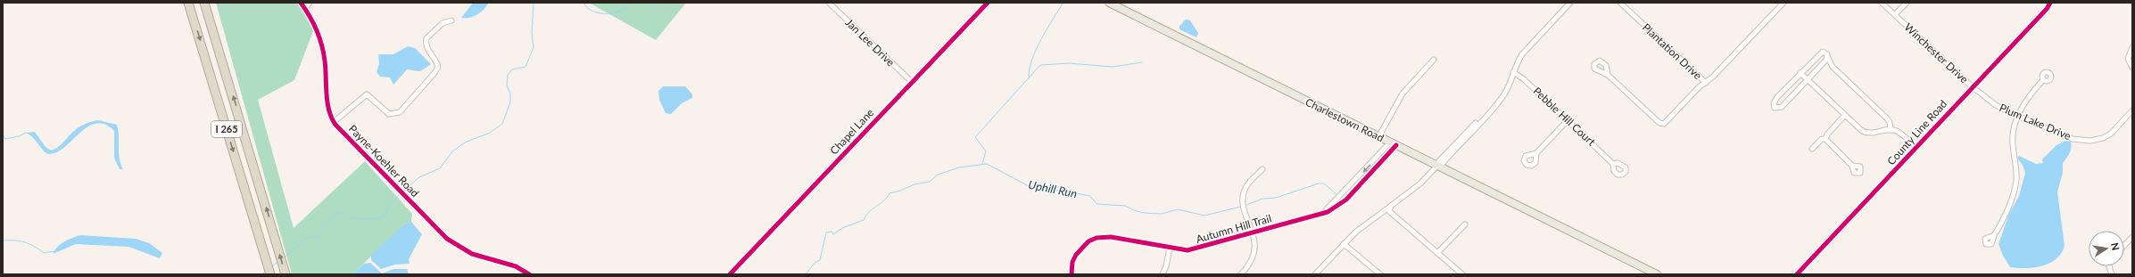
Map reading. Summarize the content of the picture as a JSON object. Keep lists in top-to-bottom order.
{
  "streets": {
    "highway": ["I 265"],
    "main road": ["Charlestown Road"],
    "street": [
      "Jan Lee Drive",
      "Plantation Drive",
      "Winchester Drive",
      "Pebble Hill Court",
      "Plum Lake Drive",
      "Chapel Lane",
      "County Line Road",
      "Payne-Koehler Road",
      "Autumn Hill Trail"
    ]
  },
  "crossings": [
    ["Jan Lee Drive", "Chapel Lane"],
    ["Winchester Drive", "Plum Lake Drive"],
    ["Winchester Drive", "County Line Road"],
    ["Charlestown Road", "Autumn Hill Trail"]
  ],
  "water": ["Uphill Run"],
  "north": "right"
}
